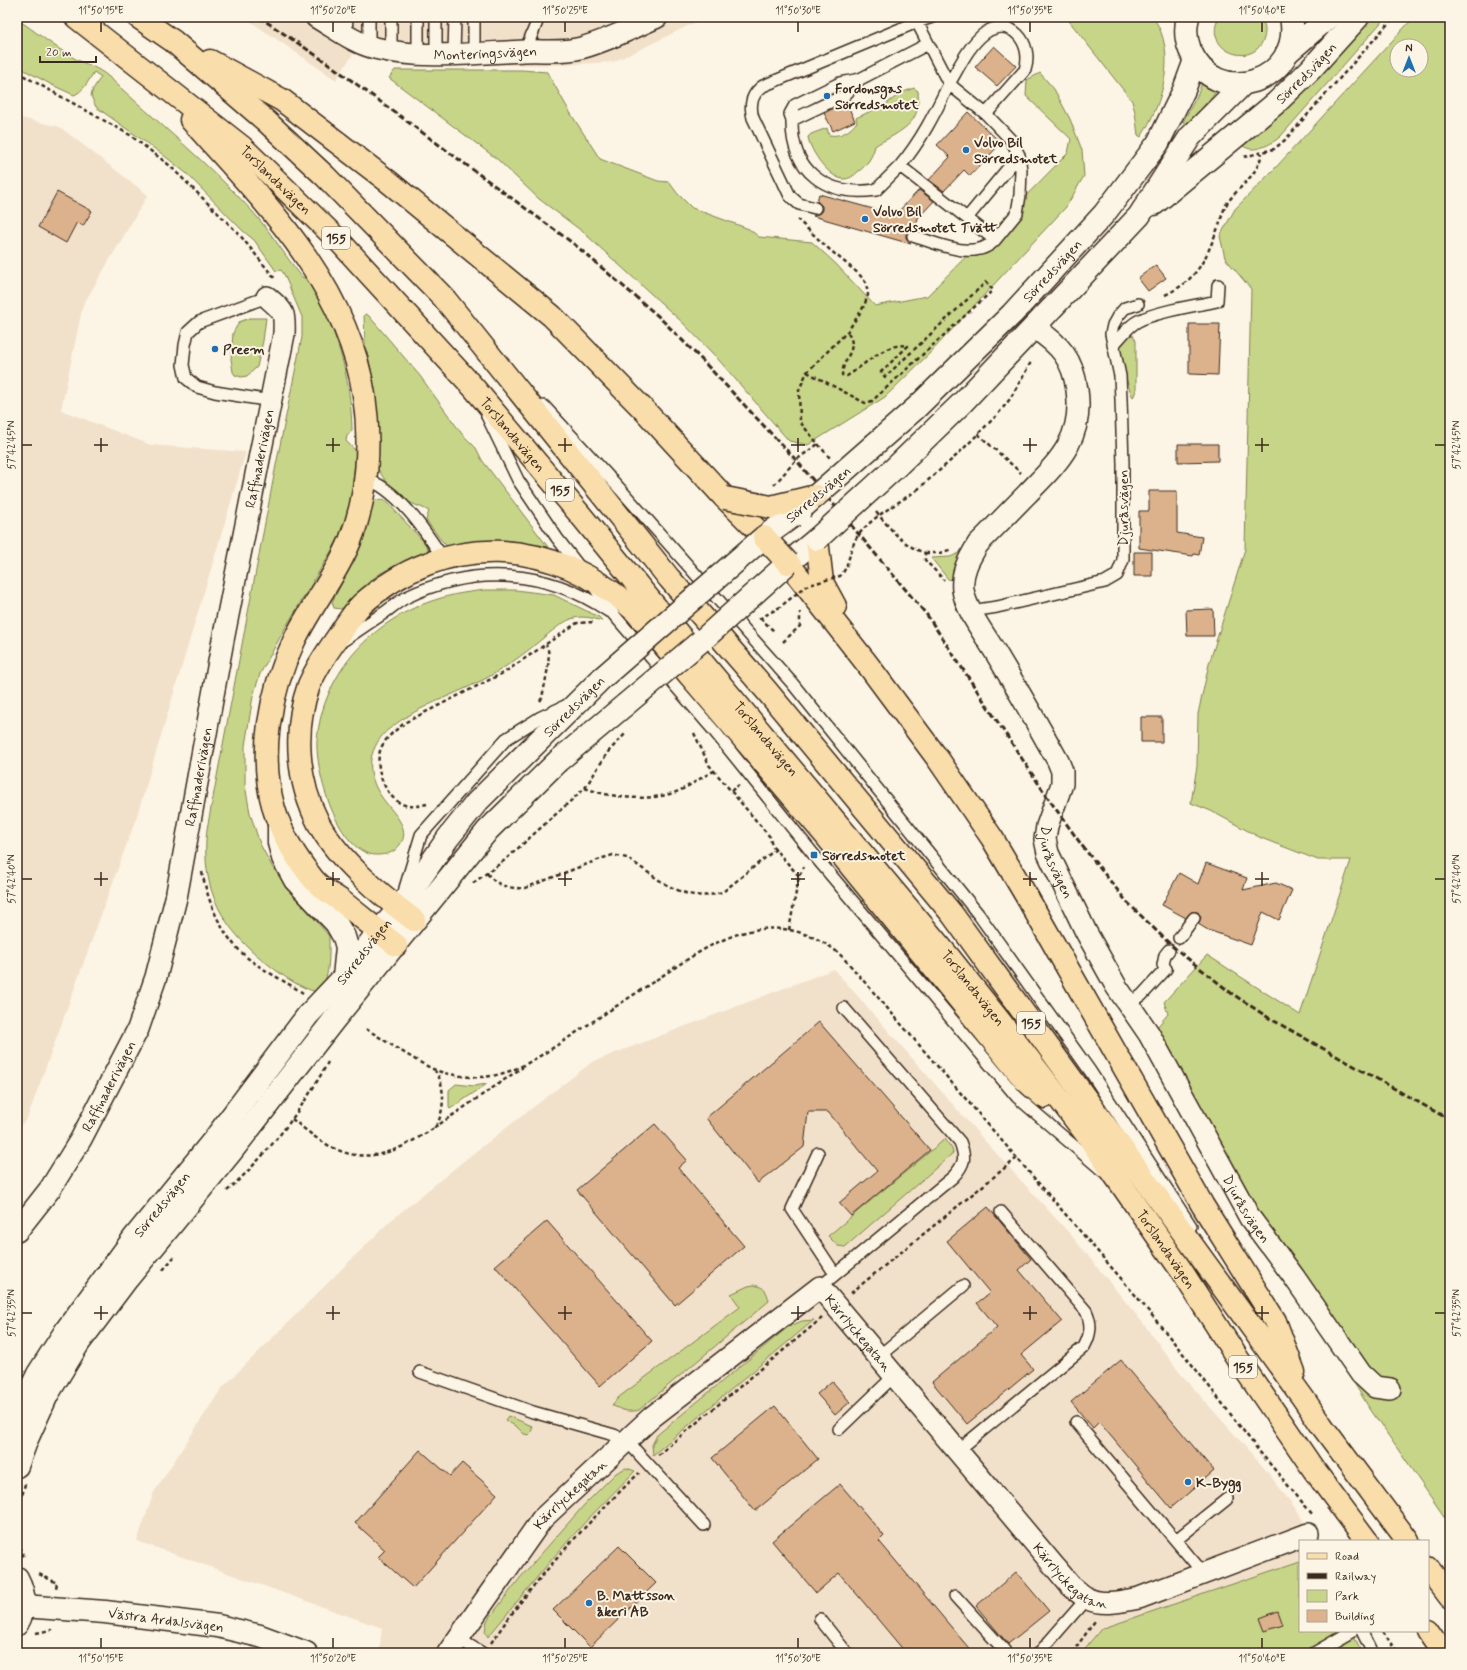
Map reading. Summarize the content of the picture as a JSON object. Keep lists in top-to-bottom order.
{
  "streets": {
    "main road": ["Torslandavägen", "155"],
    "street": [
      "Monteringsvägen",
      "Sörredsvägen",
      "Raffinaderivägen",
      "Djuråsvägen",
      "Kärrlyckegatan",
      "Västra Ardalsvägen"
    ]
  },
  "crossings": [
    ["Sörredsvägen", "Djuråsvägen"]
  ],
  "places": {
    "other": [
      "Fordonsgas Sörredsmotet",
      "Volvo Bil Sörredsmotet",
      "Volvo Bil Sörredsmotet Tvätt",
      "Preem",
      "K-Bygg",
      "B. Mattsson åkeri AB"
    ],
    "transit": ["Sörredsmotet"]
  },
  "legend": [
    "Road",
    "Railway",
    "Park",
    "Building"
  ],
  "scale_bar": "20 m",
  "north": "top",
  "coordinates": [
    "11°50'15\"E",
    "11°50'20\"E",
    "11°50'25\"E",
    "11°50'30\"E",
    "11°50'35\"E",
    "11°50'40\"E",
    "57°42'45\"N",
    "57°42'40\"N",
    "57°42'35\"N"
  ]
}
